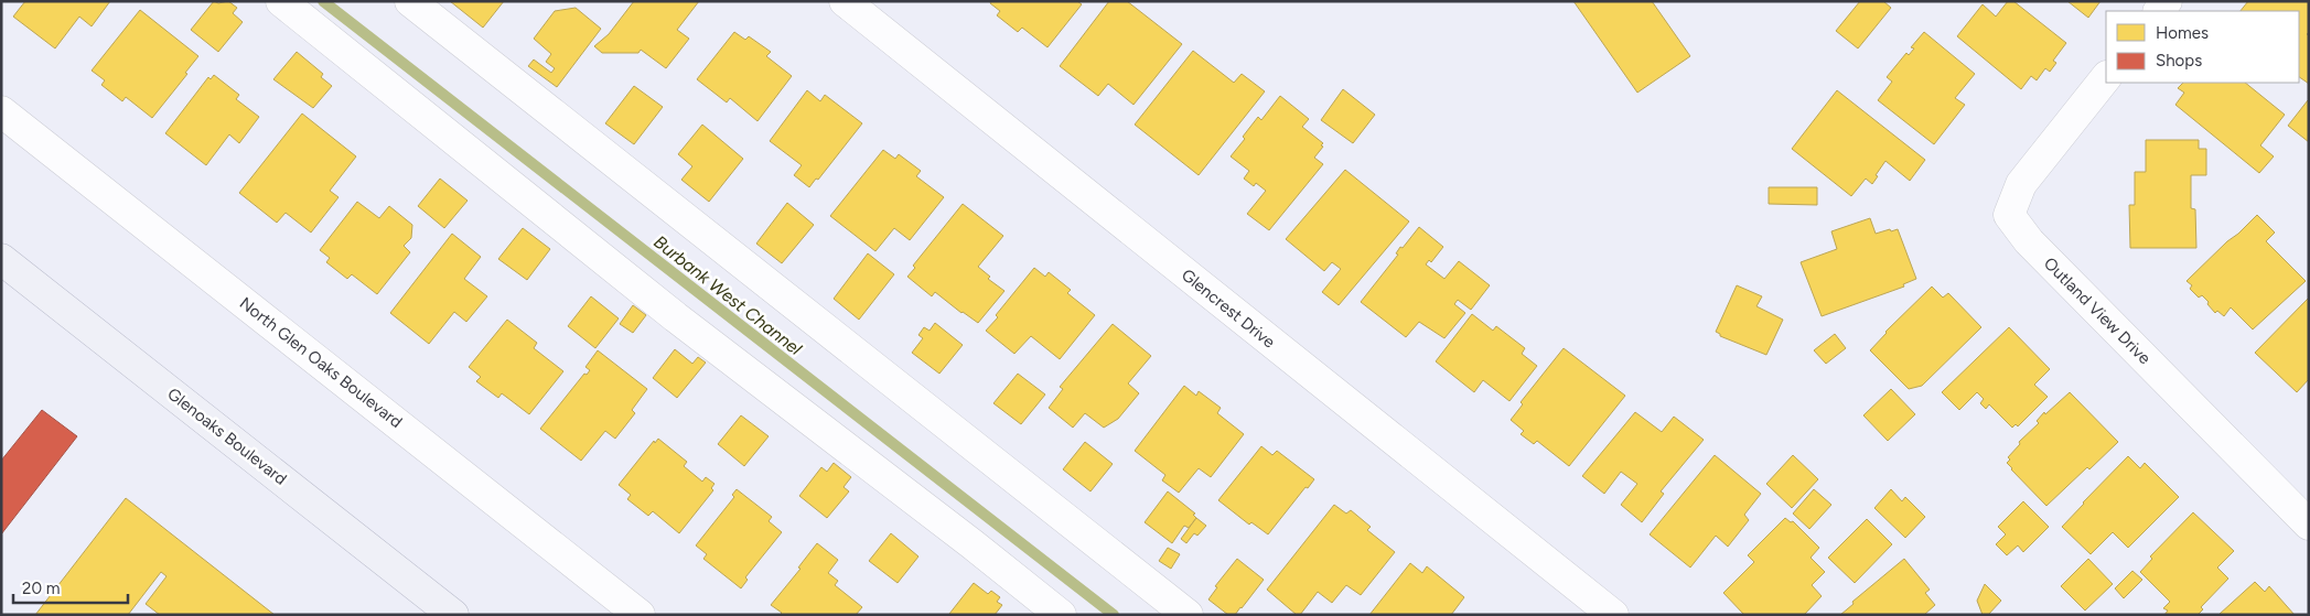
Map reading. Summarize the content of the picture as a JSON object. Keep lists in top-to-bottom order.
{
  "streets": {
    "main road": ["Glenoaks Boulevard"],
    "street": ["Glencrest Drive", "Outland View Drive", "North Glen Oaks Boulevard"]
  },
  "water": ["Burbank West Channel"],
  "legend": ["Homes", "Shops"],
  "scale_bar": "20 m"
}
